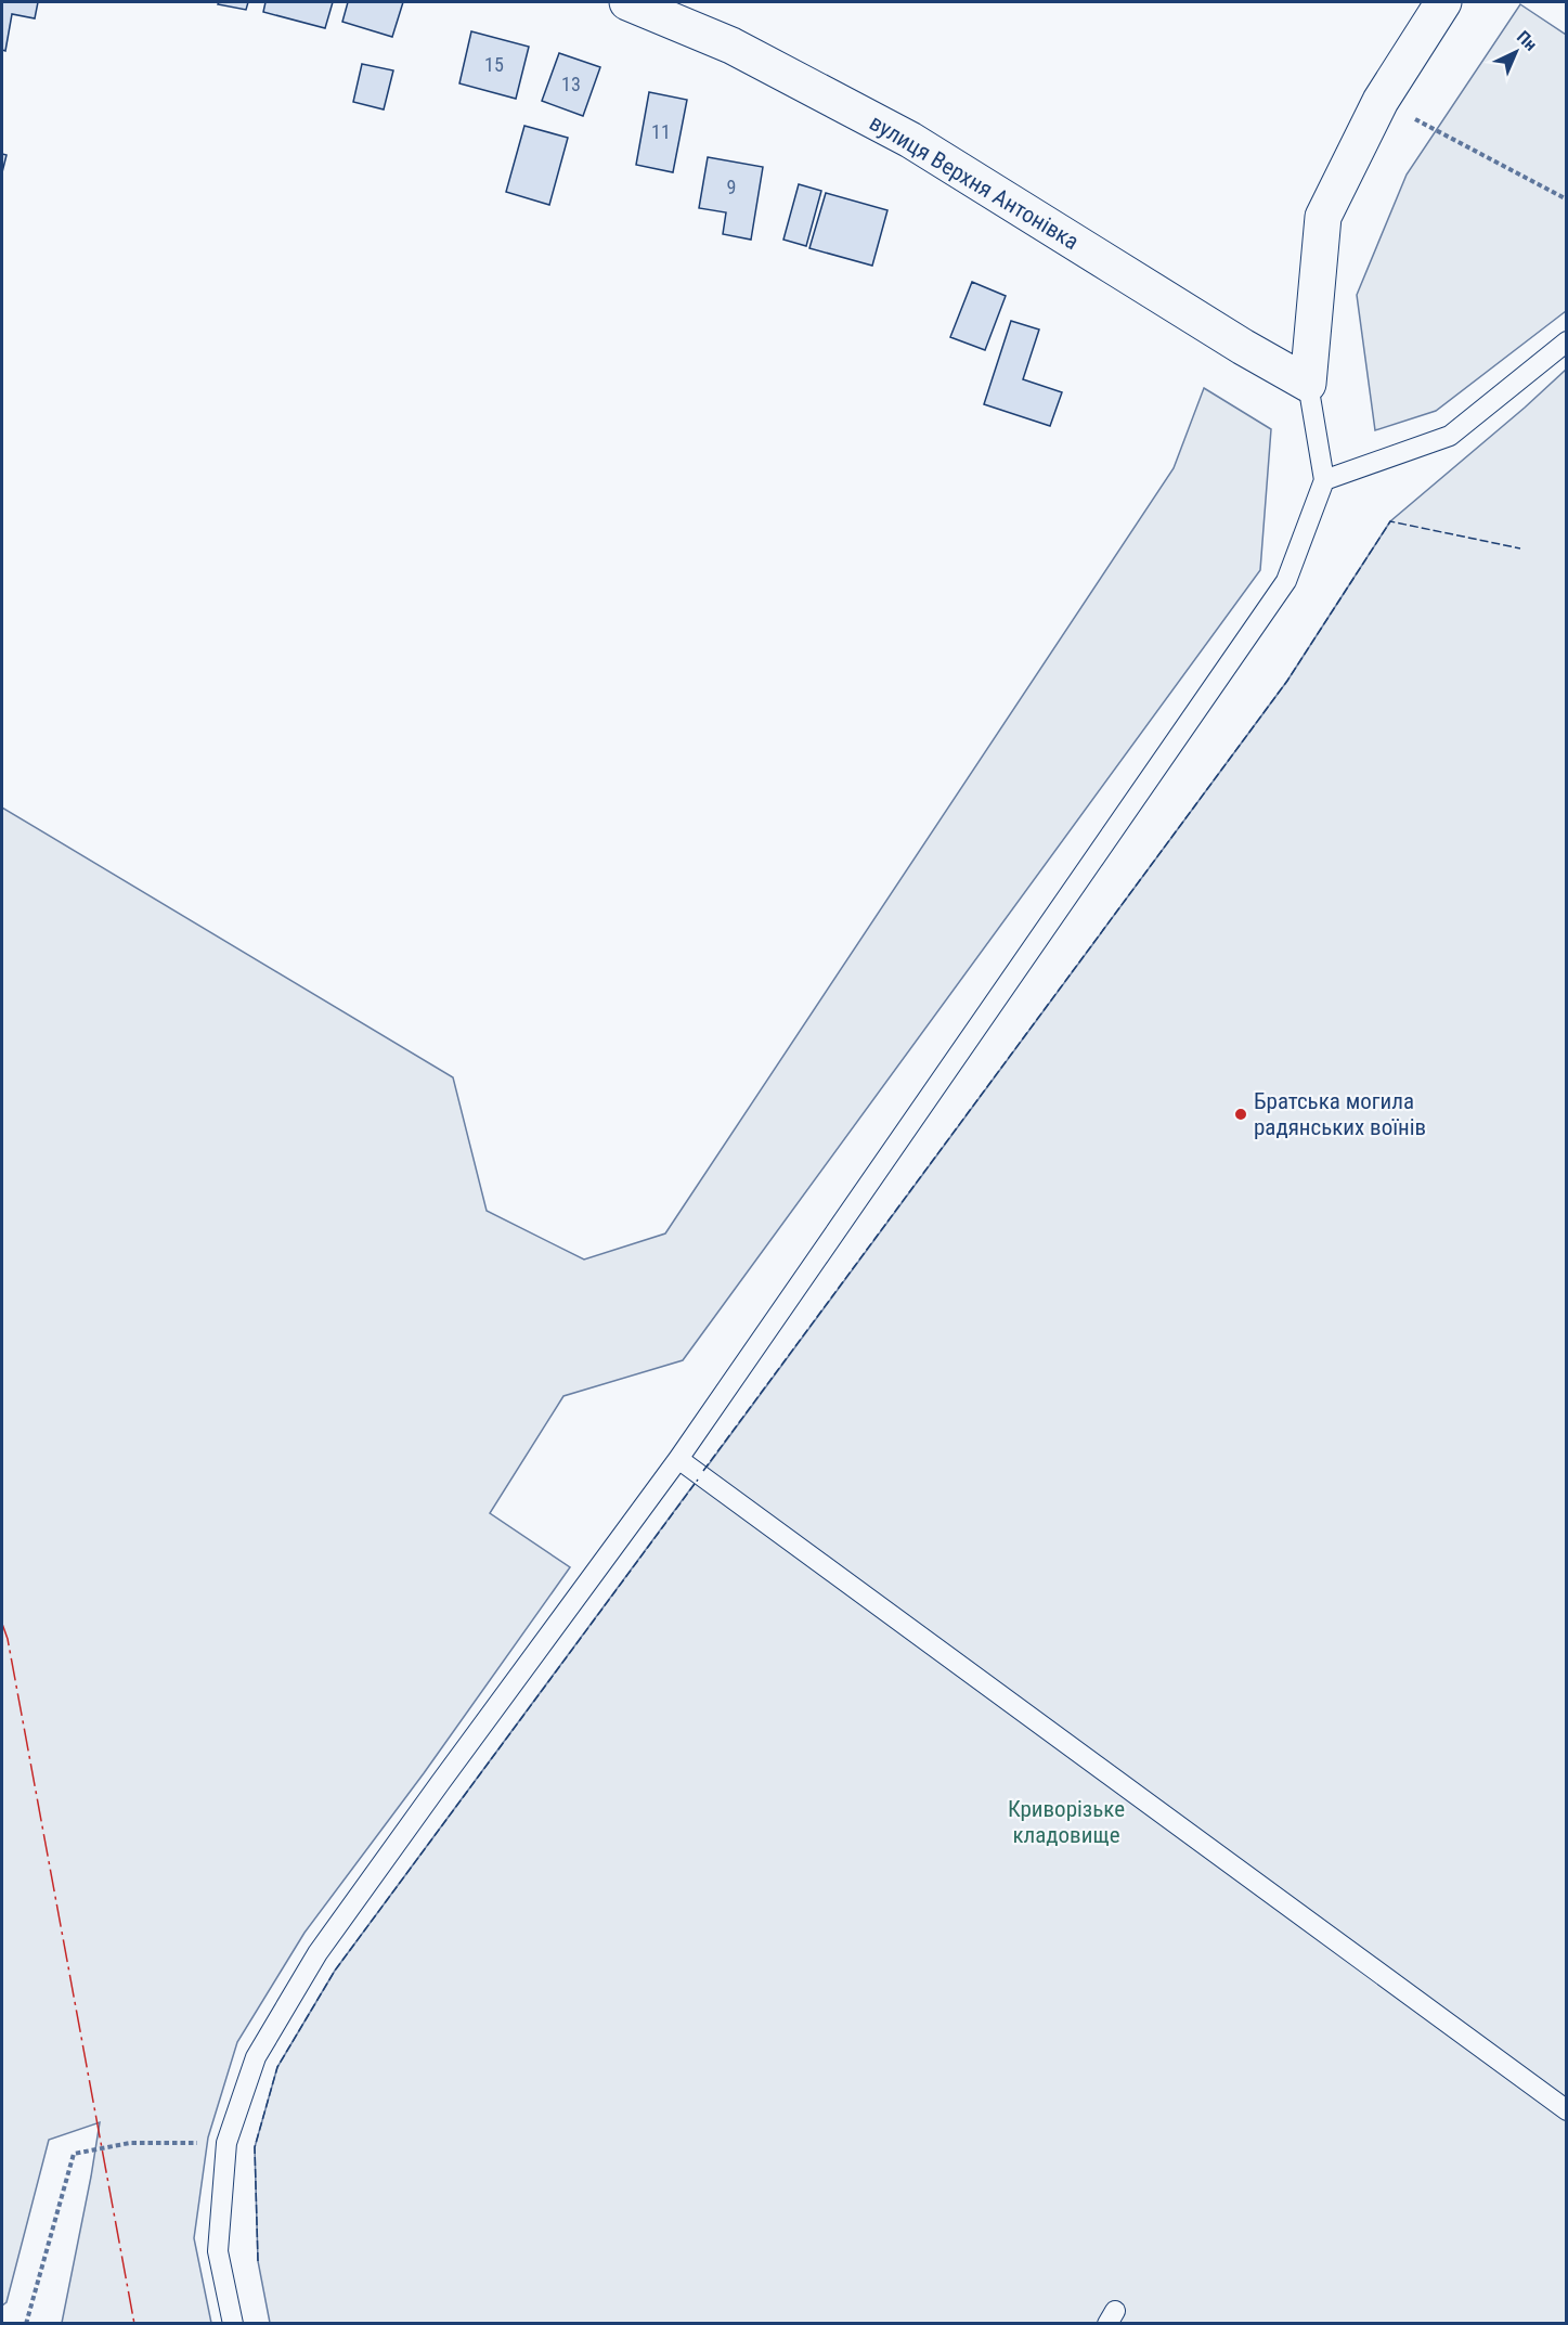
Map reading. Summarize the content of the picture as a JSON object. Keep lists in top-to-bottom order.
{
  "streets": {
    "street": ["вулиця Верхня Антонівка"]
  },
  "parks": ["Криворізьке кладовище"],
  "places": ["Братська могила радянських воїнів"],
  "house_numbers": [
    "15",
    "13",
    "11",
    "9"
  ],
  "north": "top right"
}
